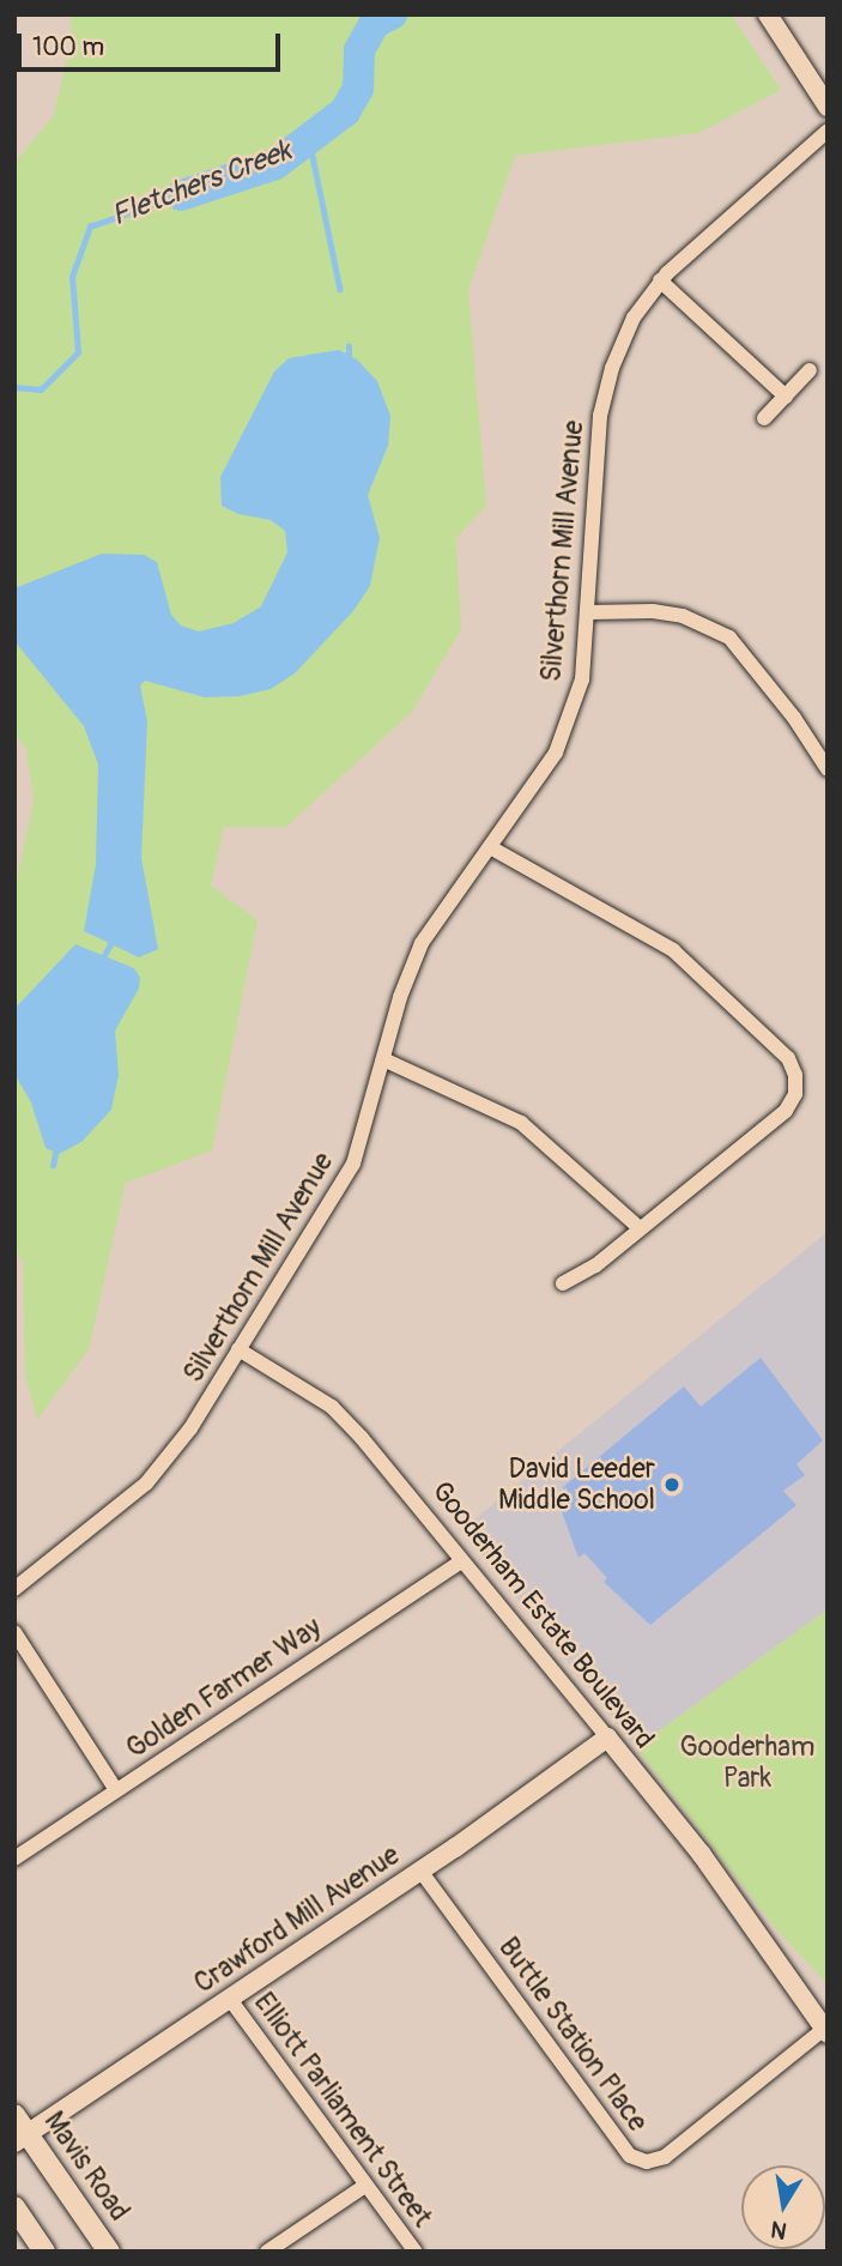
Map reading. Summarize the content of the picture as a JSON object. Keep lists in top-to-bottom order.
{
  "streets": {
    "main road": ["Mavis Road"],
    "street": [
      "Silverthorn Mill Avenue",
      "Gooderham Estate Boulevard",
      "Golden Farmer Way",
      "Crawford Mill Avenue",
      "Buttle Station Place",
      "Elliott Parliament Street"
    ]
  },
  "crossings": [
    ["Silverthorn Mill Avenue", "Gooderham Estate Boulevard"],
    ["Gooderham Estate Boulevard", "Golden Farmer Way"],
    ["Gooderham Estate Boulevard", "Crawford Mill Avenue"],
    ["Gooderham Estate Boulevard", "Buttle Station Place"],
    ["Crawford Mill Avenue", "Buttle Station Place"],
    ["Crawford Mill Avenue", "Elliott Parliament Street"],
    ["Crawford Mill Avenue", "Mavis Road"]
  ],
  "water": ["Fletchers Creek"],
  "parks": ["Gooderham Park"],
  "places": ["David Leeder Middle School"],
  "scale_bar": "100 m",
  "north": "bottom"
}
